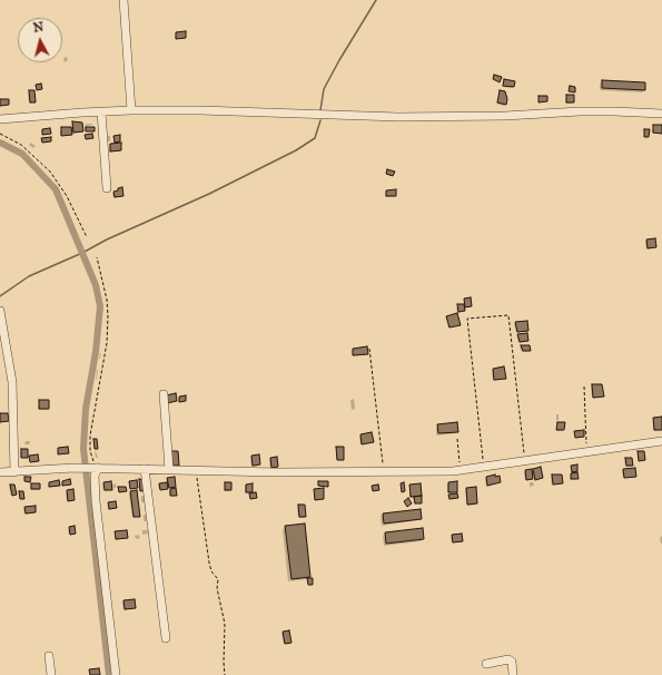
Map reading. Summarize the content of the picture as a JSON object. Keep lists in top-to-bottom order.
{
  "north": "top"
}
